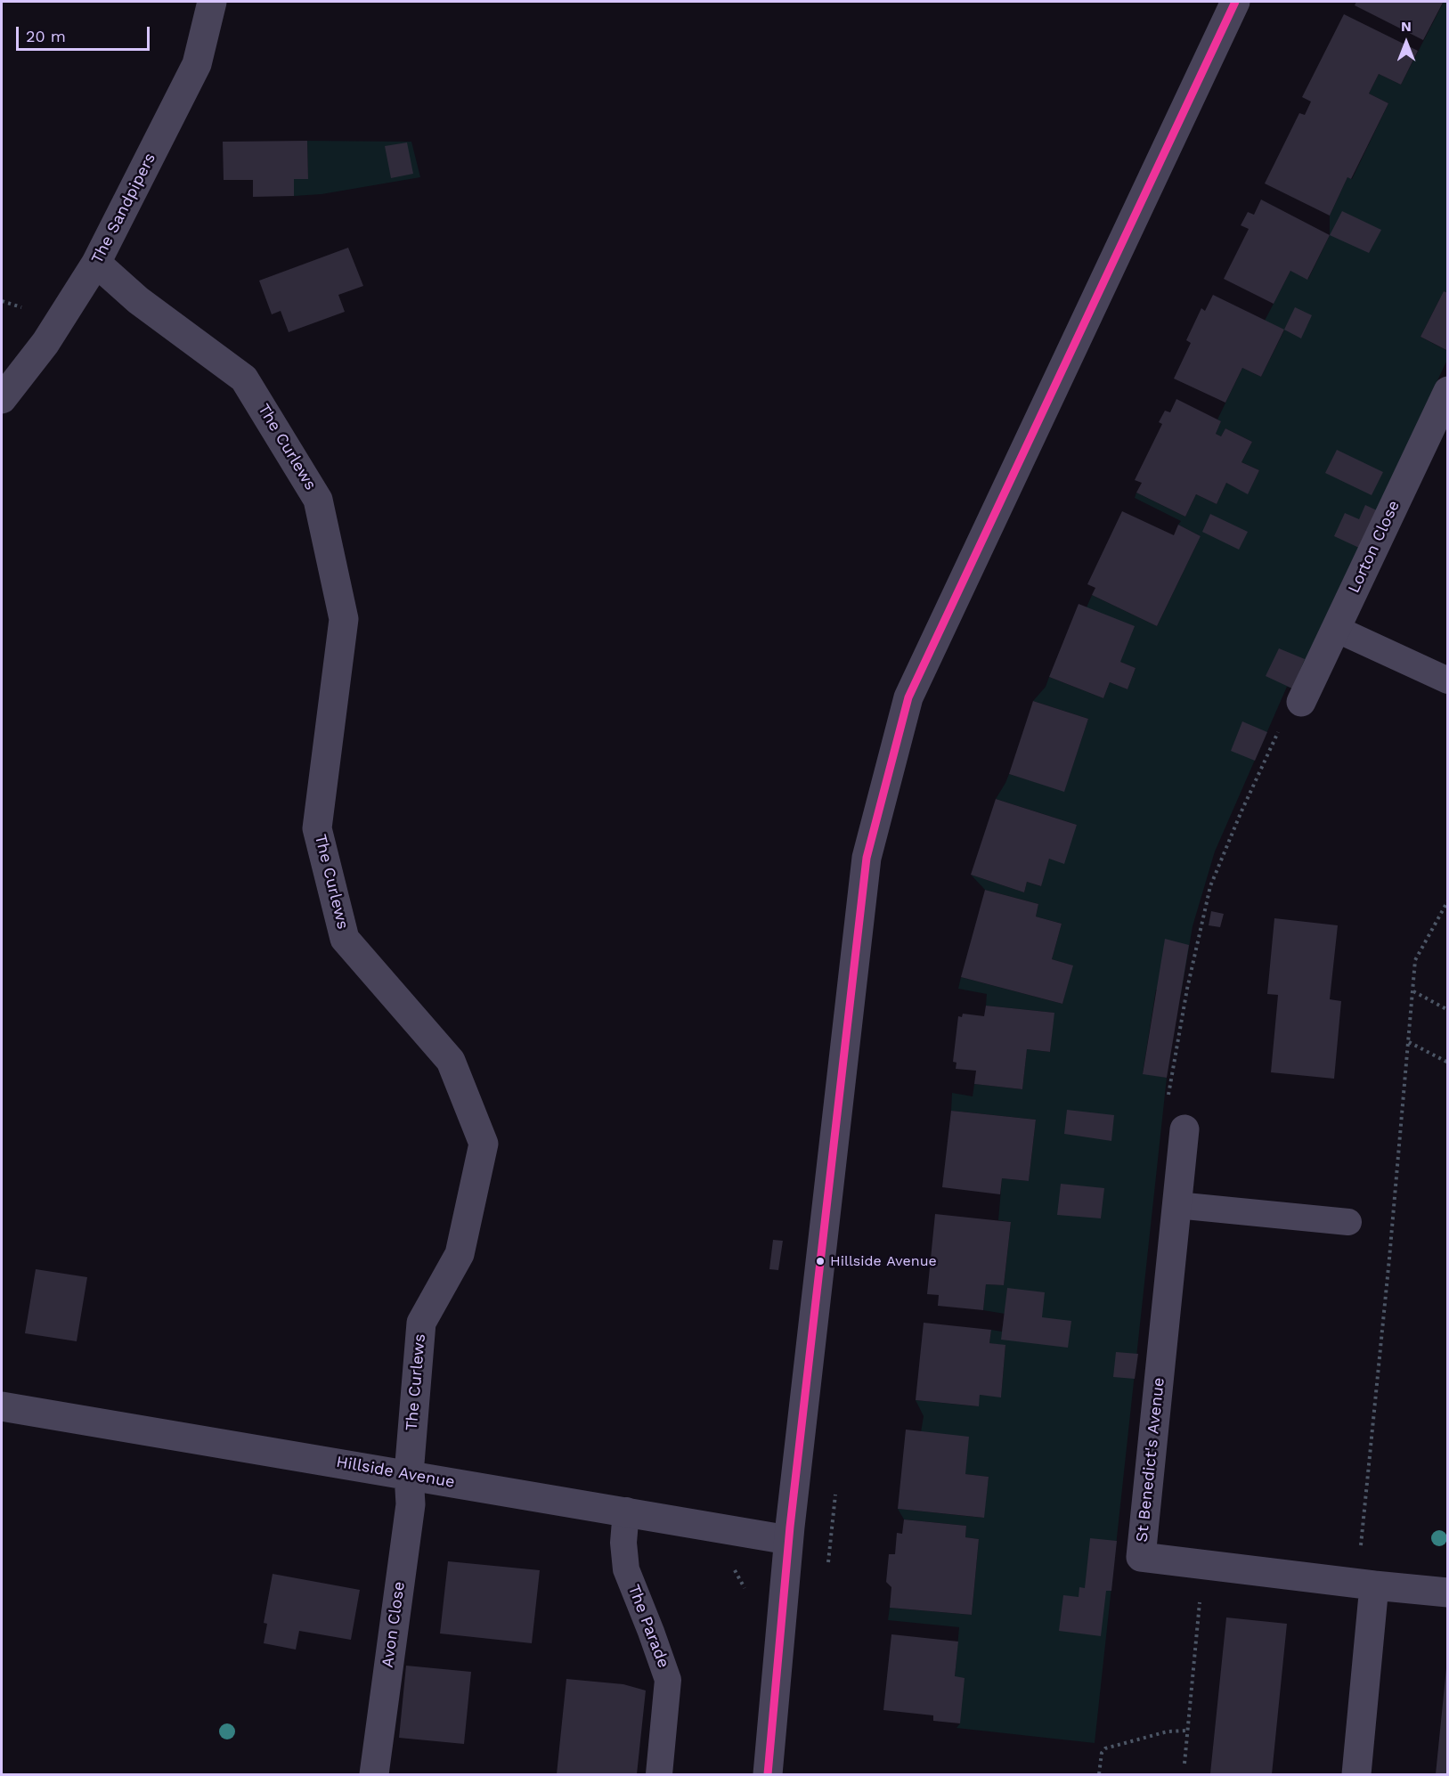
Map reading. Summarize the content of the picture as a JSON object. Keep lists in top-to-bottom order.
{
  "streets": {
    "street": [
      "The Sandpipers",
      "The Curlews",
      "Lorton Close",
      "St Benedict's Avenue",
      "Hillside Avenue",
      "Avon Close"
    ],
    "lane": ["The Parade"]
  },
  "crossings": [
    ["The Sandpipers", "The Curlews"],
    ["The Curlews", "Hillside Avenue"],
    ["The Curlews", "Avon Close"],
    ["Hillside Avenue", "Avon Close"],
    ["Hillside Avenue", "The Parade"]
  ],
  "places": ["Hillside Avenue"],
  "scale_bar": "20 m",
  "north": "top"
}
